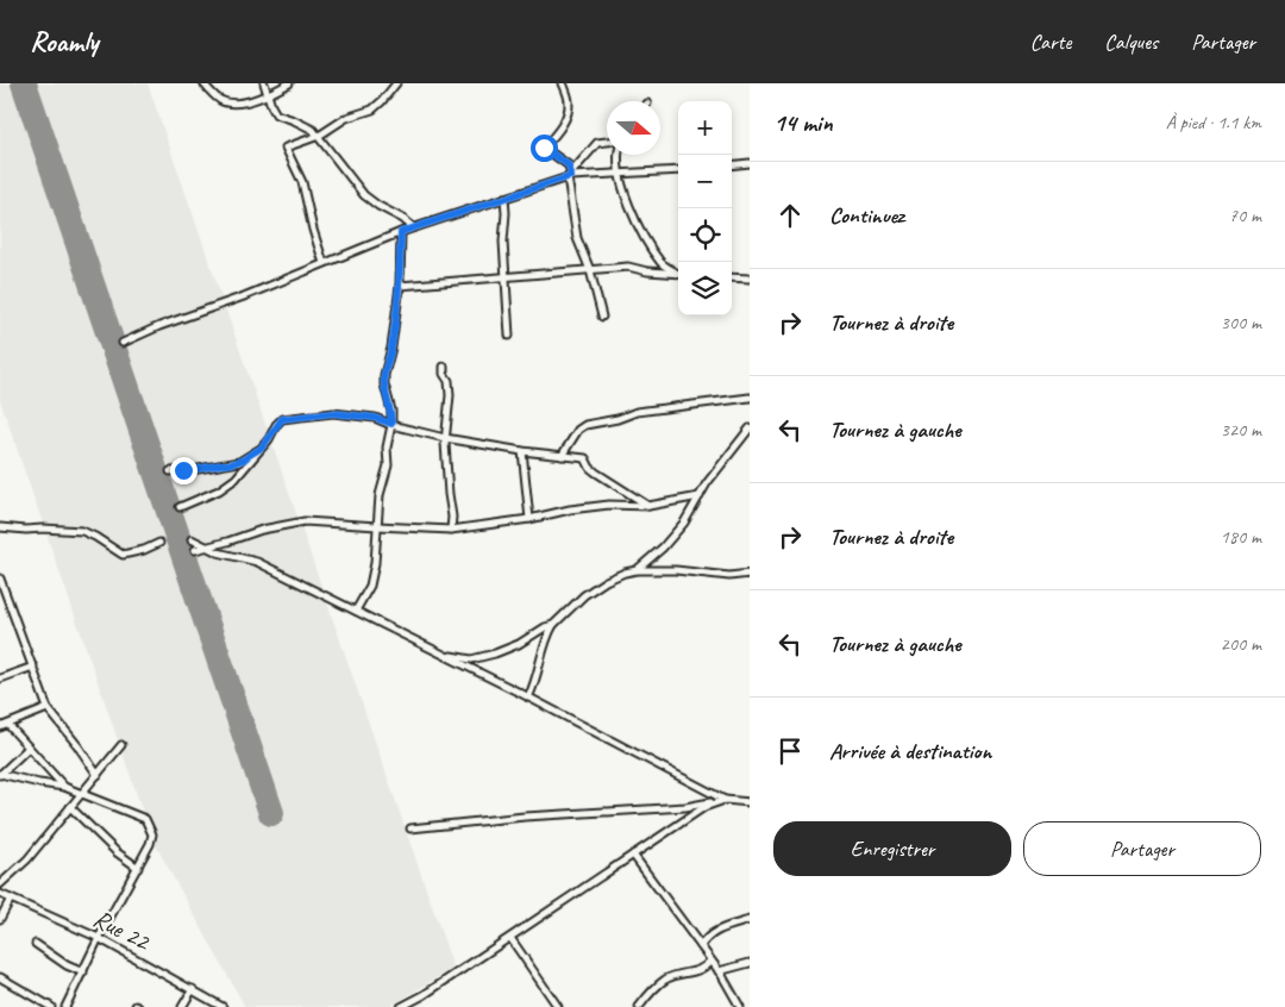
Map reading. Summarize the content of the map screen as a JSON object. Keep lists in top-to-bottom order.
{
  "streets": {
    "street": ["Rue 22"]
  },
  "north": "right",
  "page": {
    "header": "Roamly",
    "nav": ["Carte", "Calques", "Partager"],
    "heading": ["14 min", "À pied · 1.1 km"],
    "map_buttons": ["+", "−"],
    "list": [
      ["Continuez", "70 m"],
      ["Tournez à droite", "300 m"],
      ["Tournez à gauche", "320 m"],
      ["Tournez à droite", "180 m"],
      ["Tournez à gauche", "200 m"],
      "Arrivée à destination"
    ],
    "buttons": ["Enregistrer", "Partager"]
  }
}
